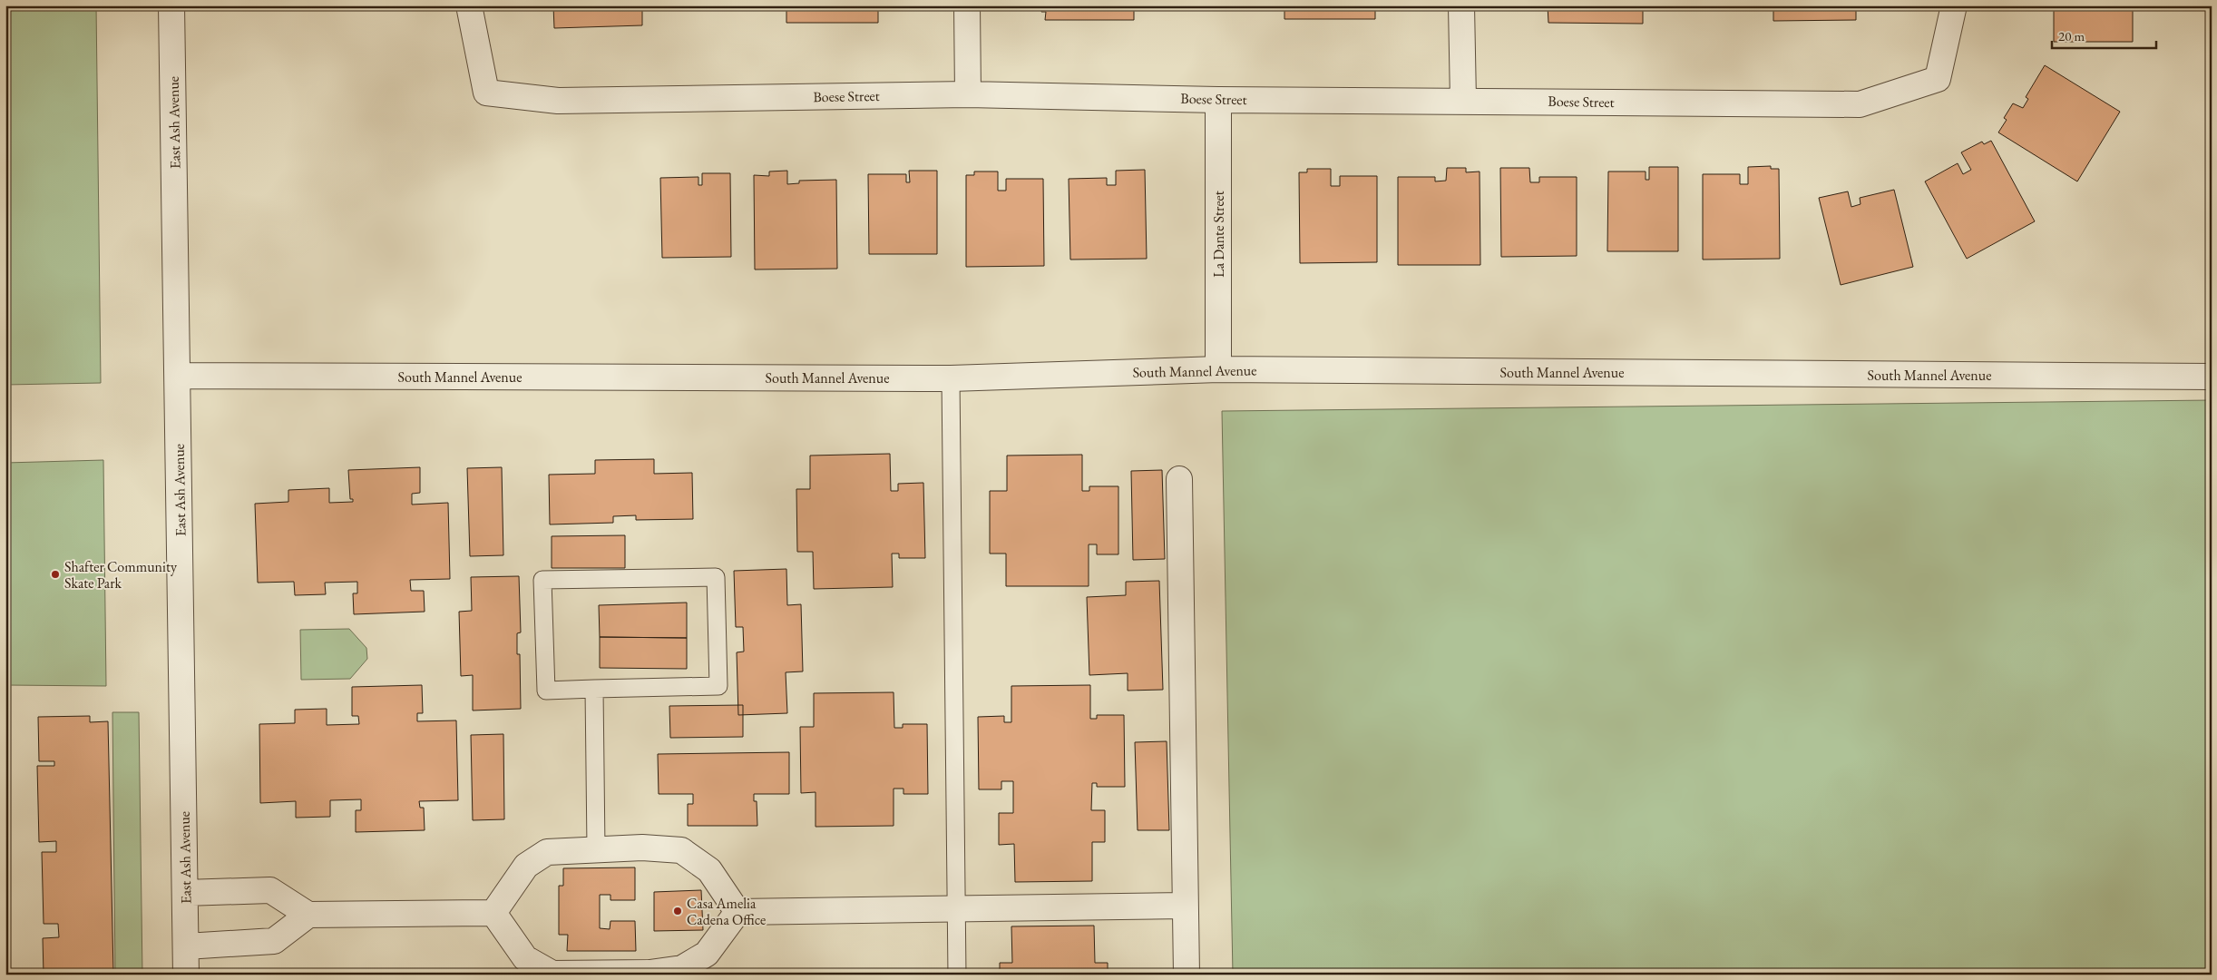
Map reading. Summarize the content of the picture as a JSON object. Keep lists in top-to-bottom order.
{
  "streets": {
    "street": [
      "Boese Street",
      "East Ash Avenue",
      "La Dante Street",
      "South Mannel Avenue"
    ]
  },
  "crossings": [
    ["Boese Street", "La Dante Street"],
    ["East Ash Avenue", "South Mannel Avenue"],
    ["La Dante Street", "South Mannel Avenue"]
  ],
  "places": ["Shafter Community Skate Park", "Casa Amelia Cadena Office"],
  "scale_bar": "20 m"
}
